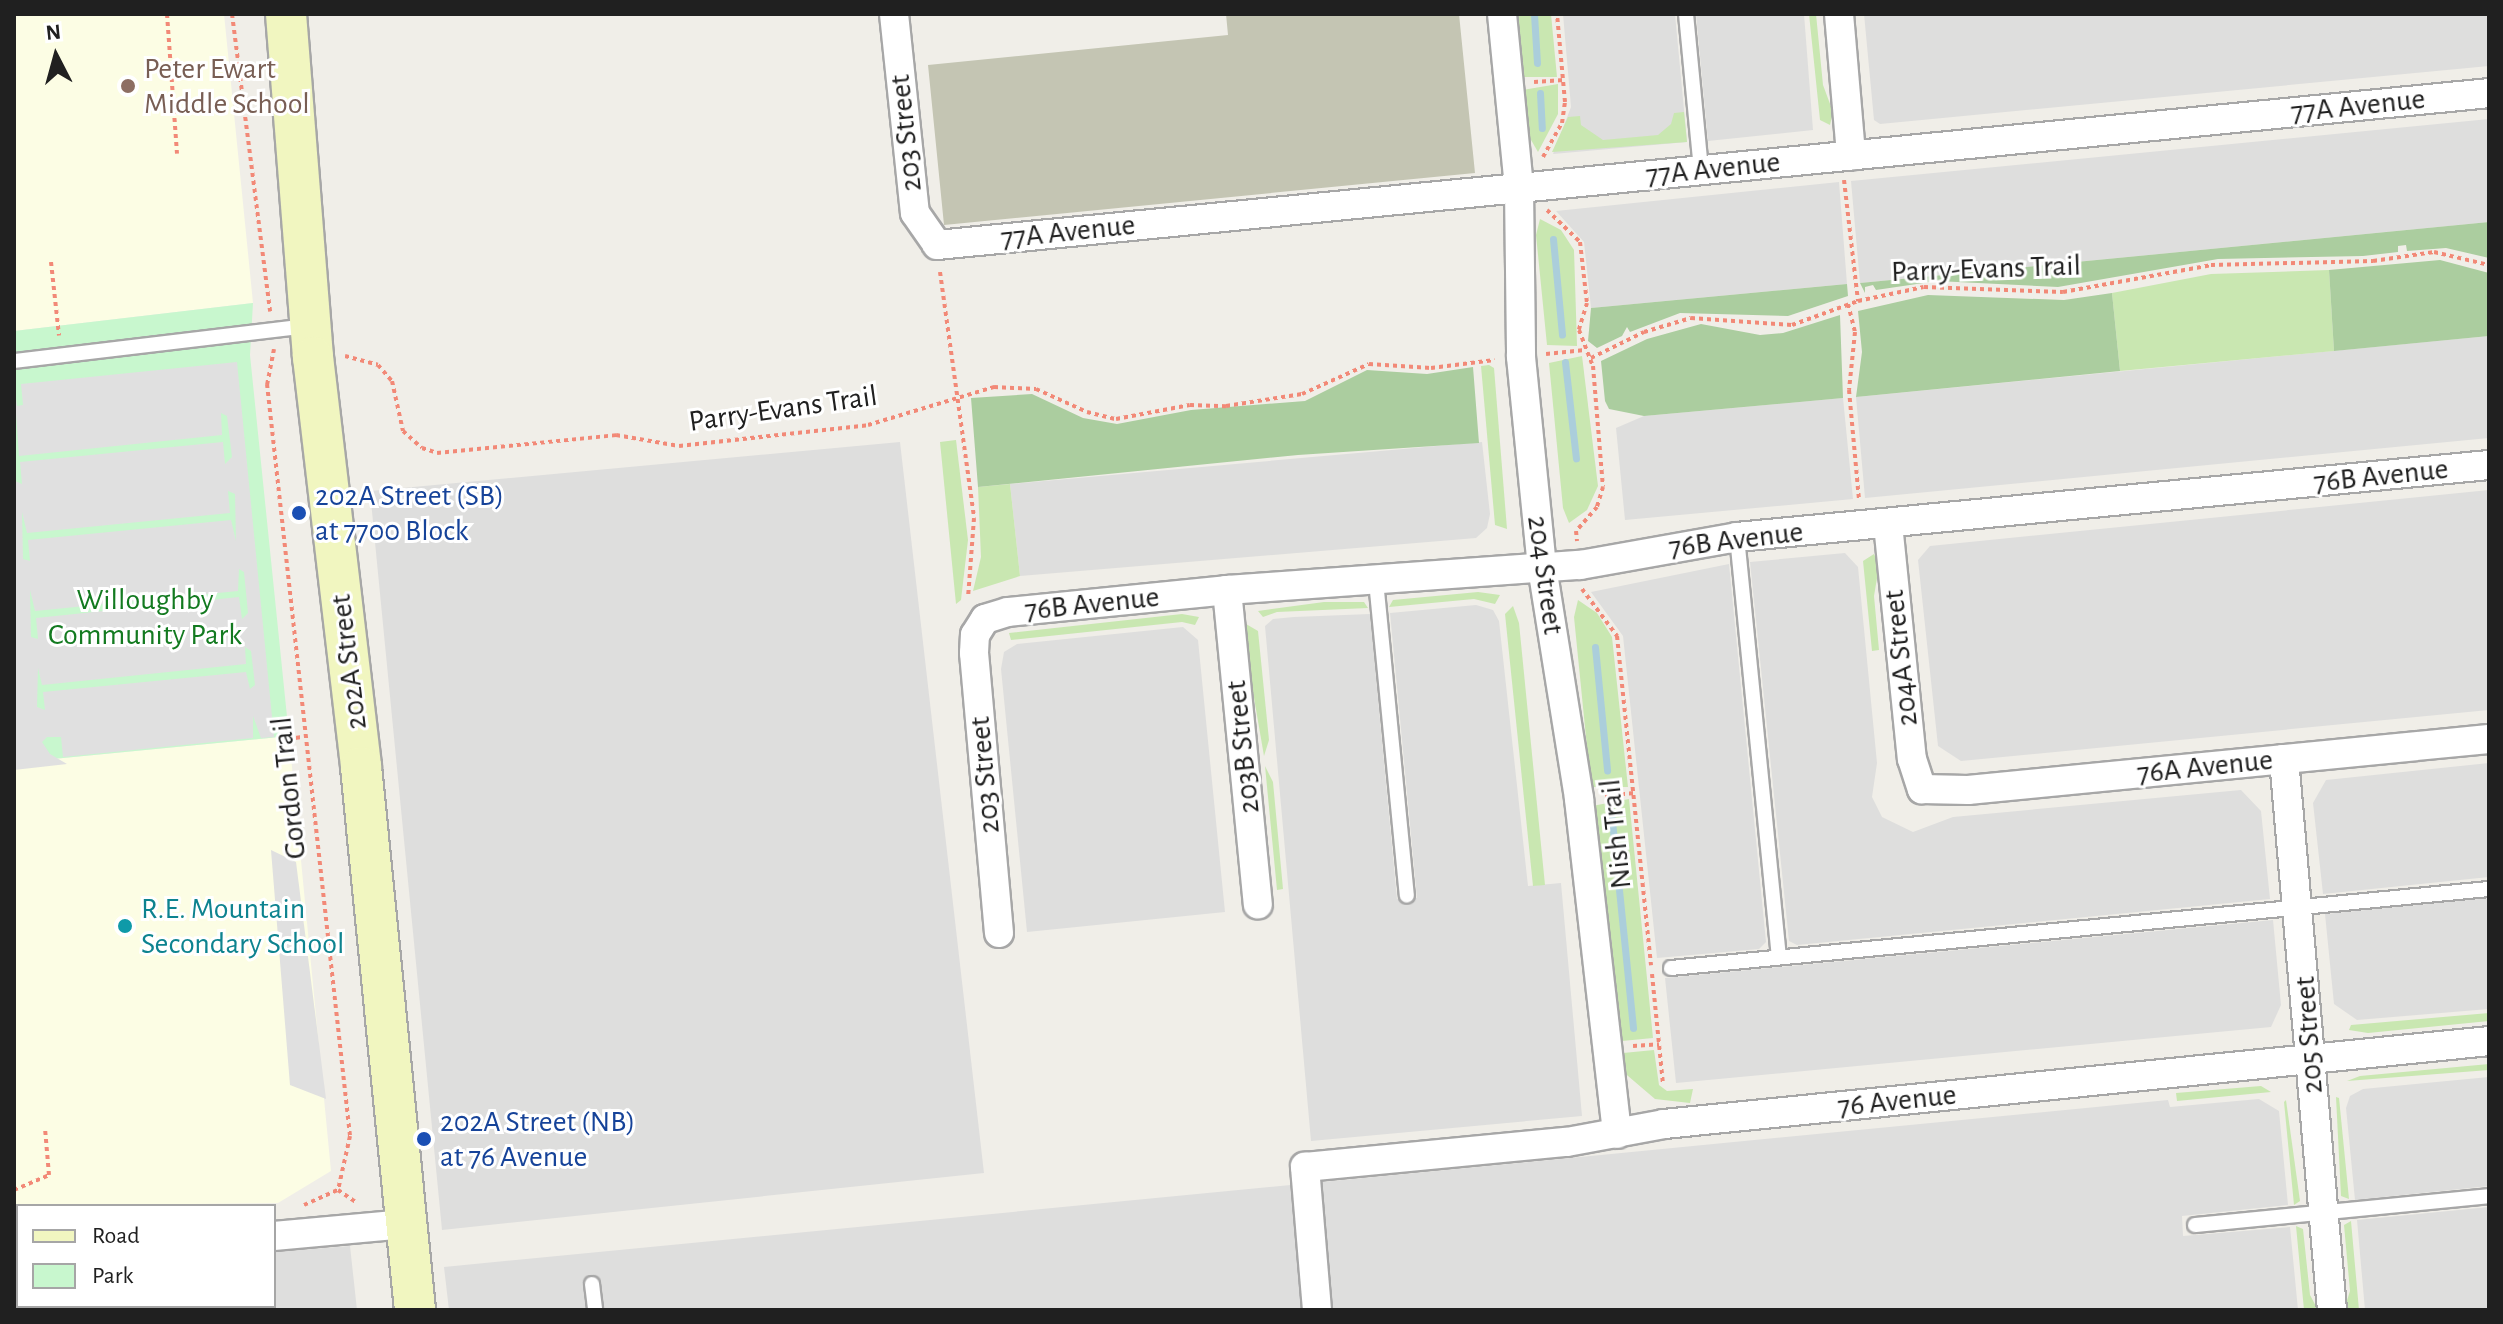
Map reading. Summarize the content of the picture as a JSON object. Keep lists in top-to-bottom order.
{
  "streets": {
    "main road": ["202A Street"],
    "street": [
      "77A Avenue",
      "203 Street",
      "76B Avenue",
      "204 Street",
      "204A Street",
      "203B Street",
      "76A Avenue",
      "205 Street",
      "76 Avenue"
    ],
    "path": ["Parry-Evans Trail", "Gordon Trail", "Nish Trail"]
  },
  "crossings": [
    ["77A Avenue", "203 Street"],
    ["77A Avenue", "204 Street"],
    ["203 Street", "76B Avenue"],
    ["76B Avenue", "204 Street"],
    ["76B Avenue", "204A Street"],
    ["76B Avenue", "203B Street"],
    ["204 Street", "76 Avenue"],
    ["204A Street", "76A Avenue"],
    ["76A Avenue", "205 Street"],
    ["205 Street", "76 Avenue"]
  ],
  "parks": ["Willoughby Community Park"],
  "places": [
    "Peter Ewart Middle School",
    "202A Street (SB) at 7700 Block",
    "R.E. Mountain Secondary School",
    "202A Street (NB) at 76 Avenue"
  ],
  "legend": ["Road", "Park"],
  "north": "top"
}
